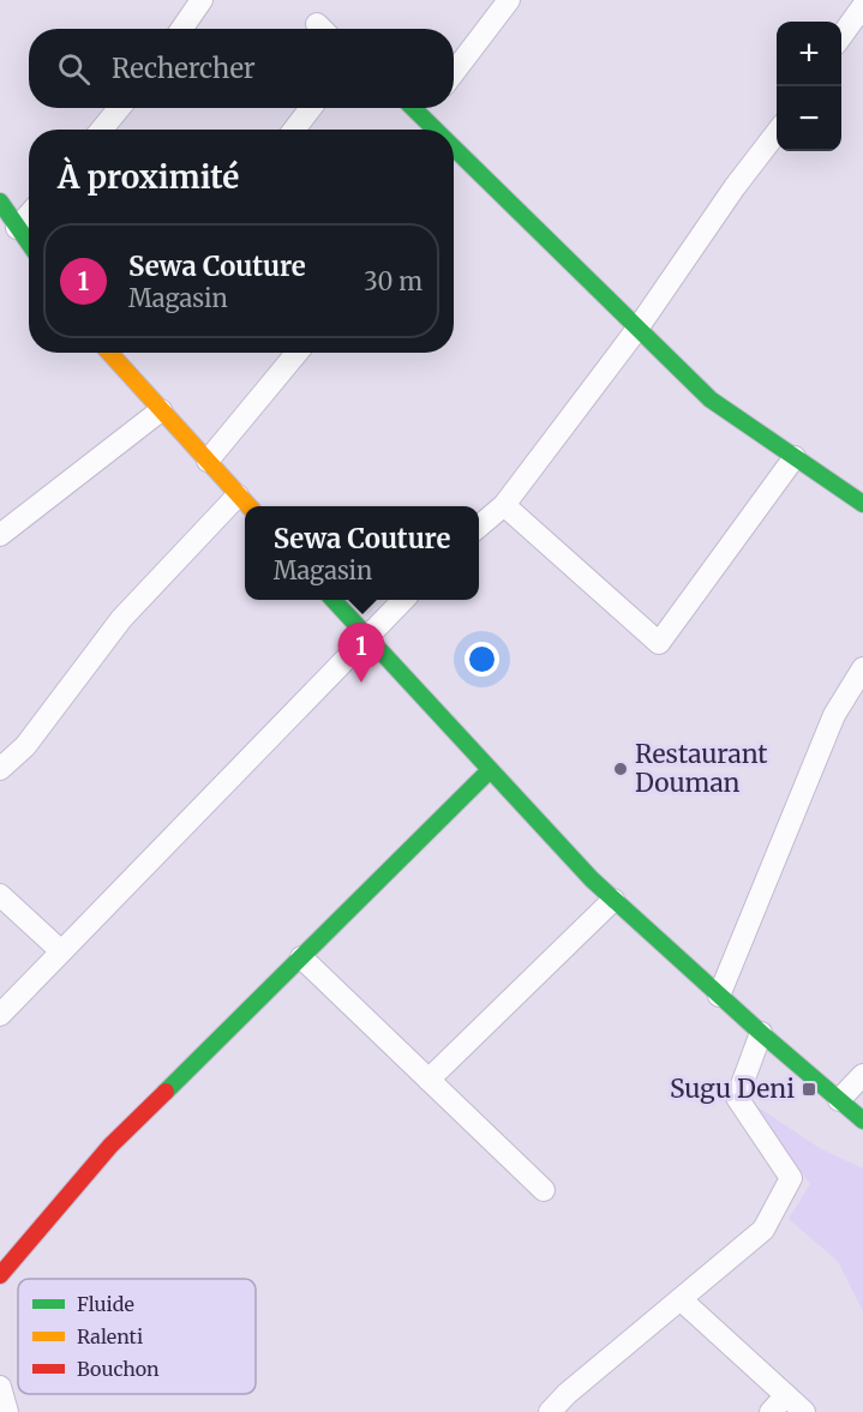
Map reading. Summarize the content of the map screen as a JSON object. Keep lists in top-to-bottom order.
{
  "places": {
    "other": ["Restaurant Douman"],
    "transit": ["Sugu Deni"]
  },
  "legend": ["Fluide", "Ralenti", "Bouchon"],
  "page": {
    "map_buttons": ["+", "−"],
    "search": "Rechercher",
    "heading": "À proximité",
    "list": [
      {
        "mark": "1",
        "name": "Sewa Couture",
        "note": "Magasin",
        "value": "30 m"
      }
    ],
    "popup": ["Sewa Couture", "Magasin"],
    "pins": "1"
  }
}
